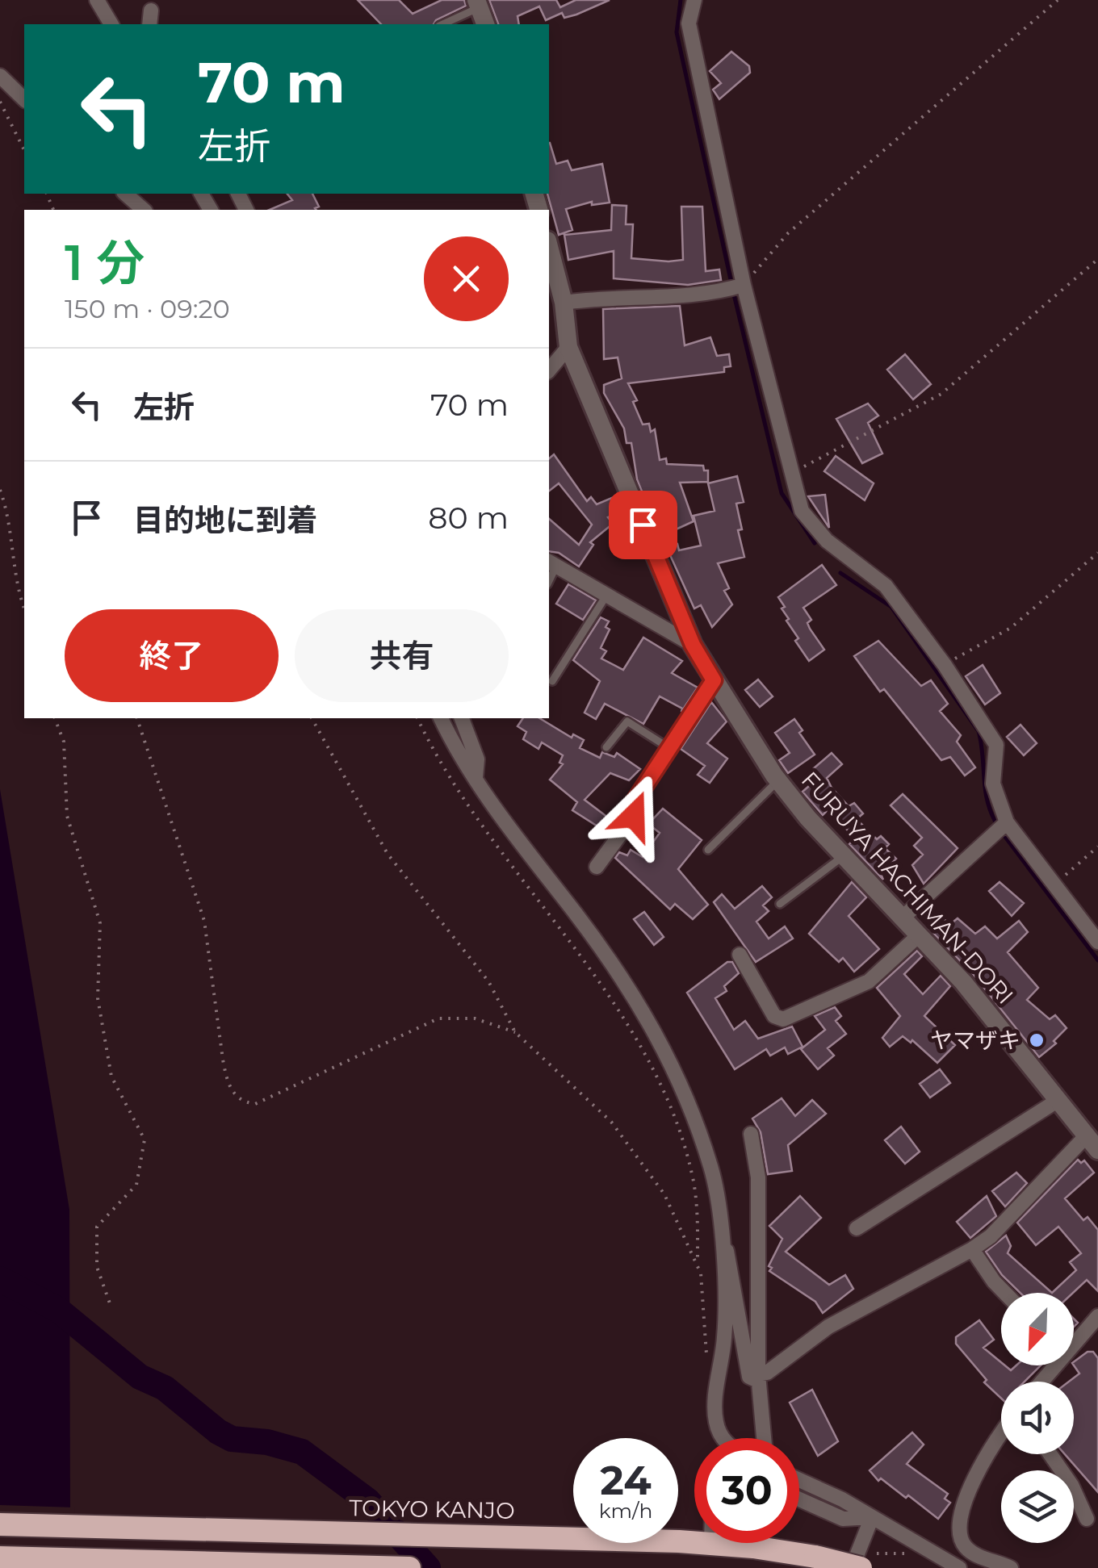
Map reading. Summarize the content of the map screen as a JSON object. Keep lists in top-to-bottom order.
{
  "streets": {
    "highway": ["TOKYO KANJO"],
    "street": ["FURUYA HACHIMAN-DORI"]
  },
  "places": ["ヤマザキ"],
  "north": "bottom left",
  "page": {
    "turn": ["70 m", "左折"],
    "heading": ["1 分", "150 m · 09:20"],
    "list": [
      {
        "name": "左折",
        "value": "70 m"
      },
      {
        "name": "目的地に到着",
        "value": "80 m"
      }
    ],
    "buttons": ["終了", "共有"],
    "speed": "24 km/h",
    "limit": "30"
  }
}
